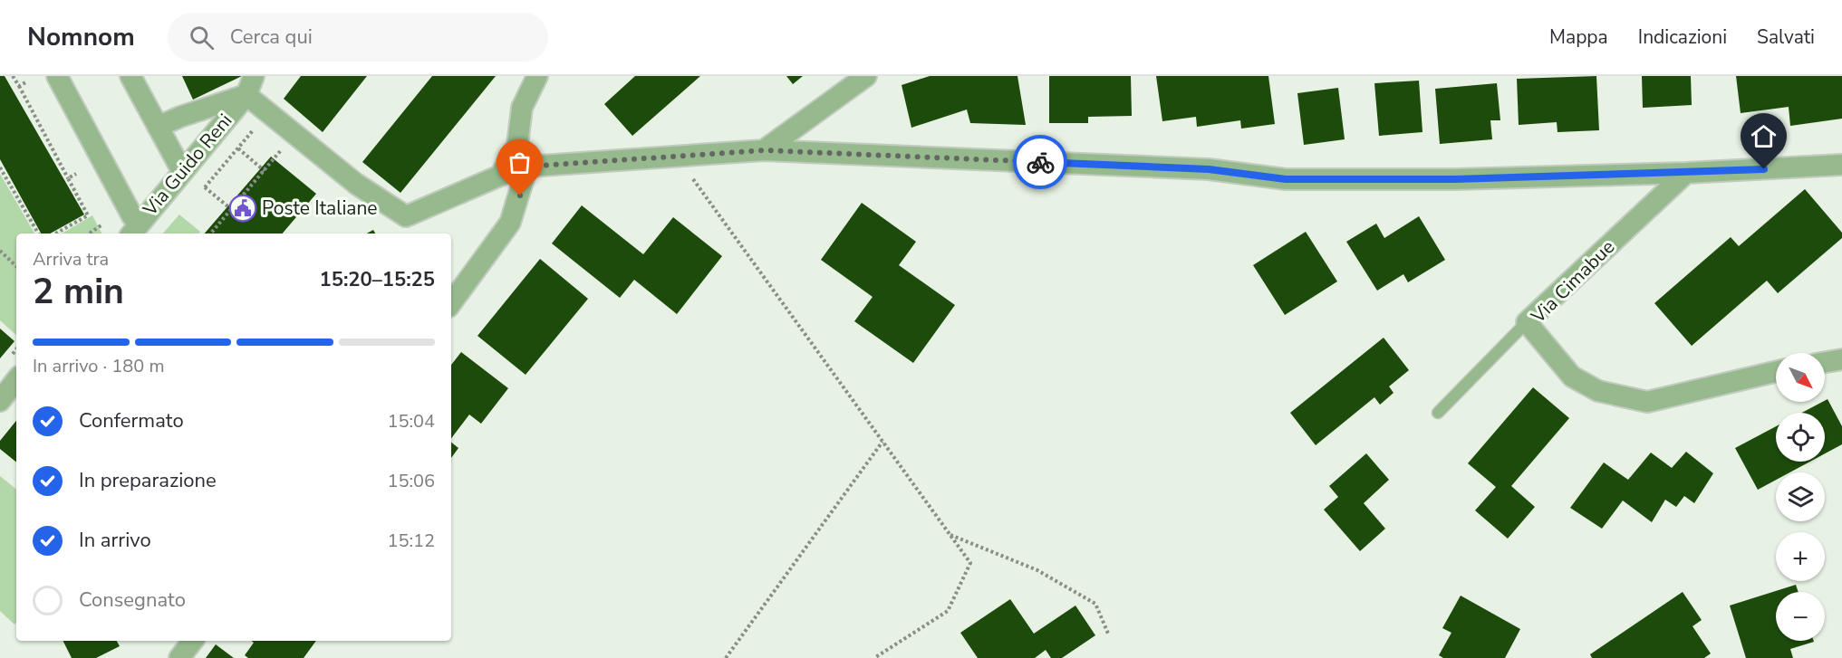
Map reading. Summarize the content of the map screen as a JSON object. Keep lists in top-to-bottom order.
{
  "streets": {
    "street": ["Via Guido Reni", "Via Cimabue"]
  },
  "places": {
    "public building": ["Poste Italiane"]
  },
  "north": "bottom right",
  "page": {
    "header": "Nomnom",
    "search": "Cerca qui",
    "nav": ["Mappa", "Indicazioni", "Salvati"],
    "heading": ["2 min", "Arriva tra", "15:20–15:25"],
    "bar": "In arrivo · 180 m",
    "map_buttons": ["+", "−"],
    "list": [
      ["Confermato", "15:04"],
      ["In preparazione", "15:06"],
      ["In arrivo", "15:12"],
      "Consegnato"
    ]
  }
}
